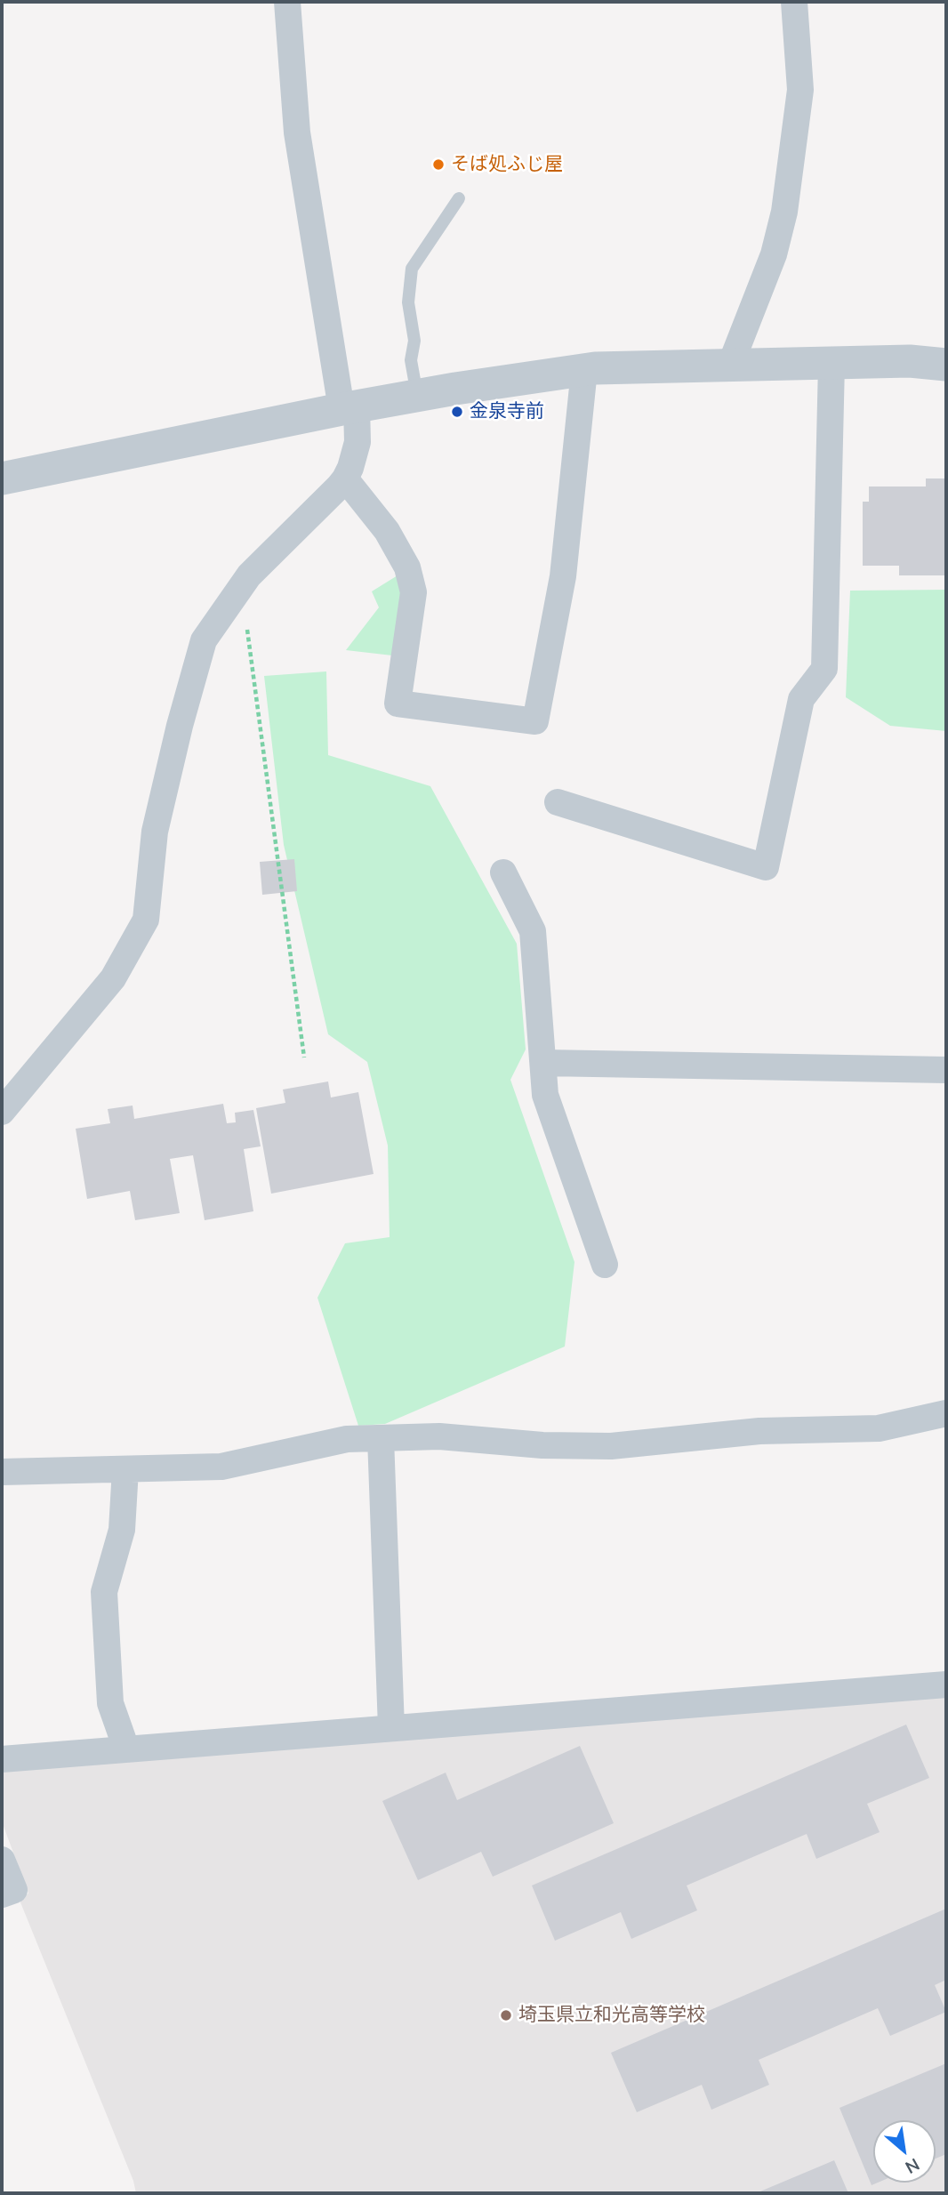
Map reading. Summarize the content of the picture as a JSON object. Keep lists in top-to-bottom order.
{
  "places": ["そば処ふじ屋", "金泉寺前", "埼玉県立和光高等学校"],
  "north": "bottom right"
}
